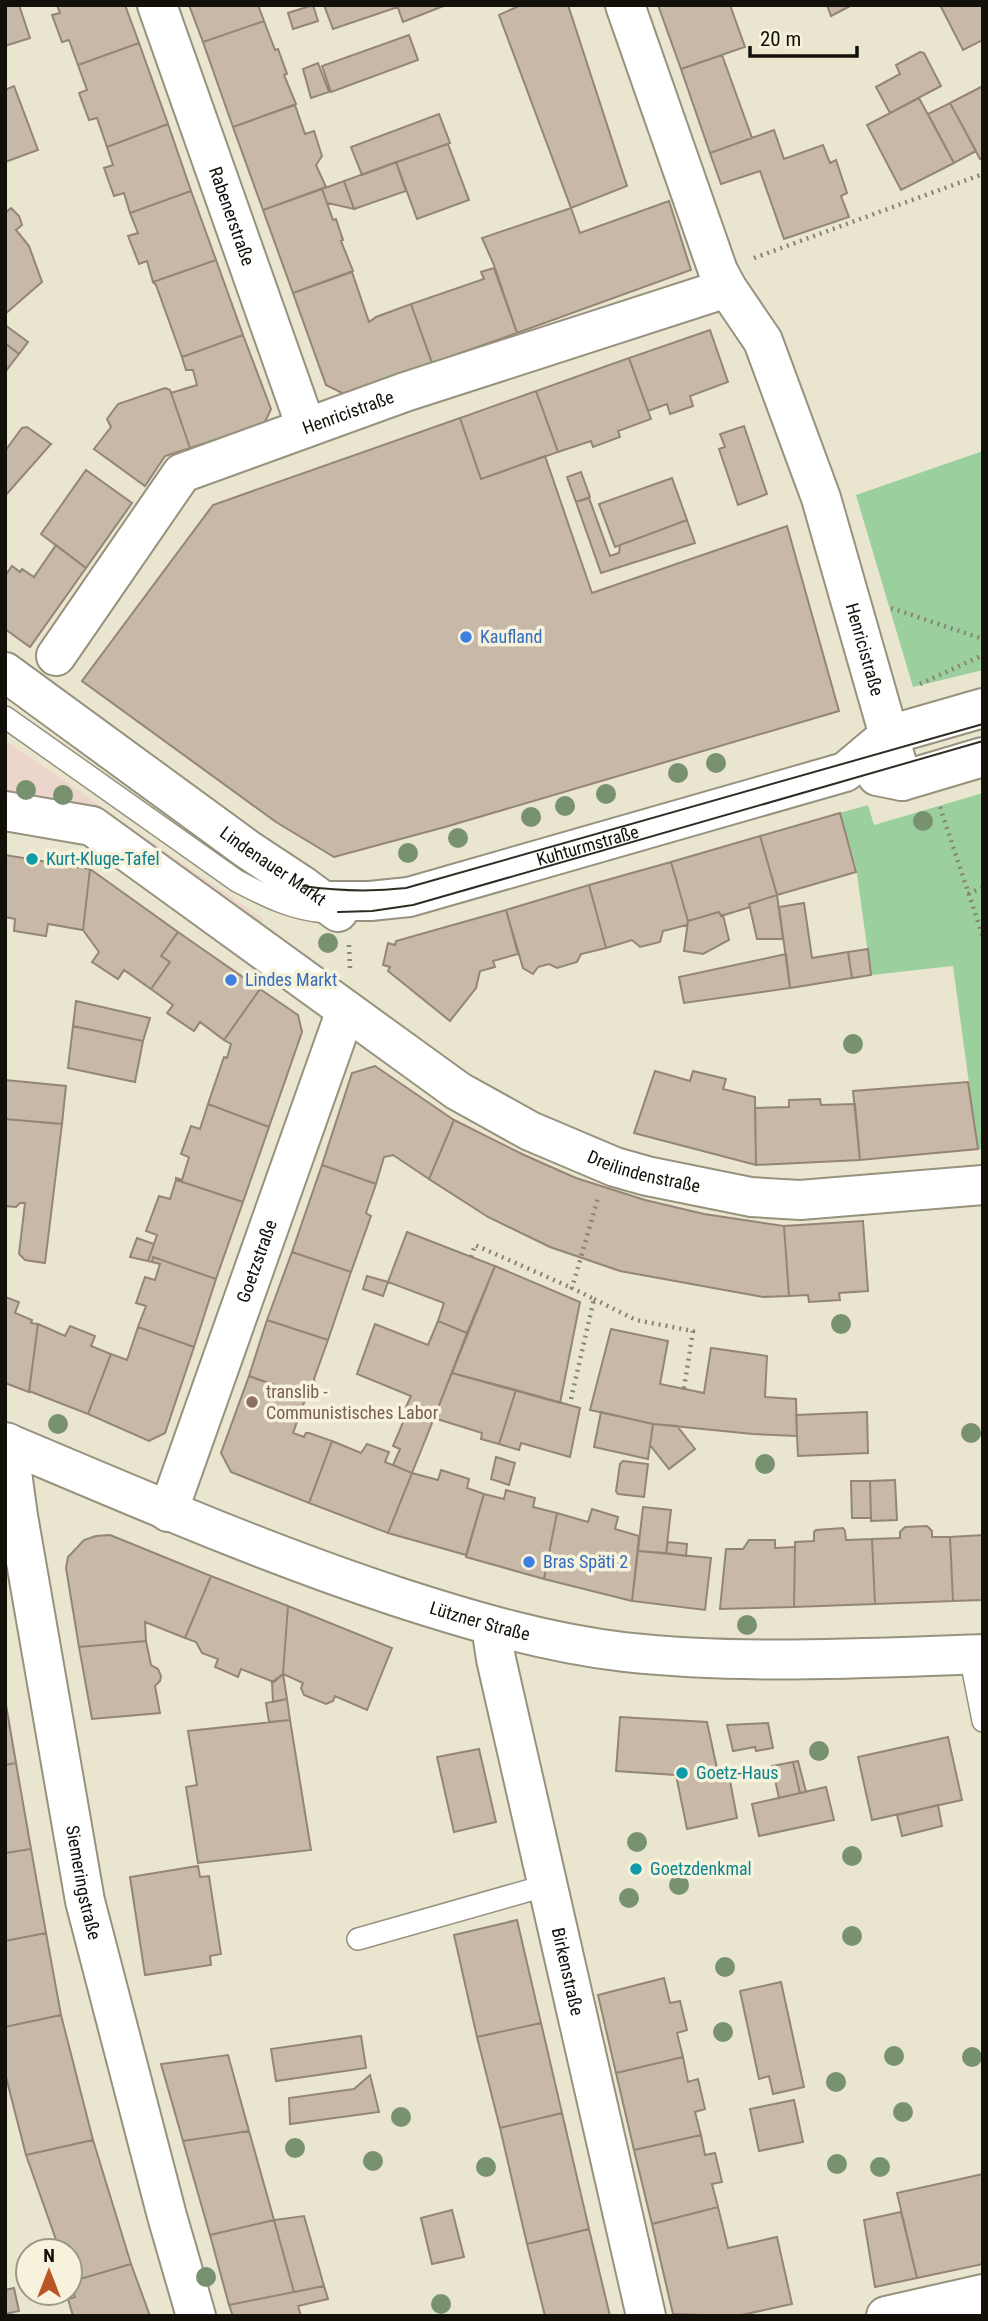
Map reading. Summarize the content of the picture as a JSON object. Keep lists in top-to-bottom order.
{
  "streets": {
    "street": [
      "Rabenerstraße",
      "Henricistraße",
      "Kuhturmstraße",
      "Lindenauer Markt",
      "Dreilindenstraße",
      "Goetzstraße",
      "Lützner Straße",
      "Siemeringstraße",
      "Birkenstraße"
    ]
  },
  "crossings": [
    ["Rabenerstraße", "Henricistraße"],
    ["Henricistraße", "Kuhturmstraße"],
    ["Kuhturmstraße", "Lindenauer Markt"],
    ["Lindenauer Markt", "Dreilindenstraße"],
    ["Lindenauer Markt", "Goetzstraße"],
    ["Dreilindenstraße", "Goetzstraße"],
    ["Goetzstraße", "Lützner Straße"],
    ["Lützner Straße", "Siemeringstraße"],
    ["Lützner Straße", "Birkenstraße"]
  ],
  "places": [
    "Kaufland",
    "Kurt-Kluge-Tafel",
    "Lindes Markt",
    "translib - Communistisches Labor",
    "Bras Späti 2",
    "Goetz-Haus",
    "Goetzdenkmal"
  ],
  "scale_bar": "20 m",
  "north": "top"
}
